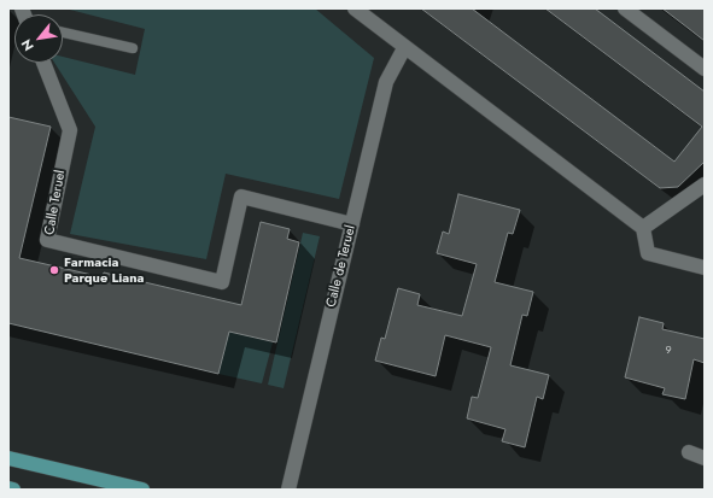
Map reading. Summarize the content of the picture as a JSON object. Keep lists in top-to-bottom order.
{
  "streets": {
    "street": ["Calle Teruel", "Calle de Teruel"]
  },
  "crossings": [
    ["Calle Teruel", "Calle de Teruel"]
  ],
  "places": ["Farmacia Parque Liana"],
  "house_numbers": ["9"],
  "north": "bottom left"
}
